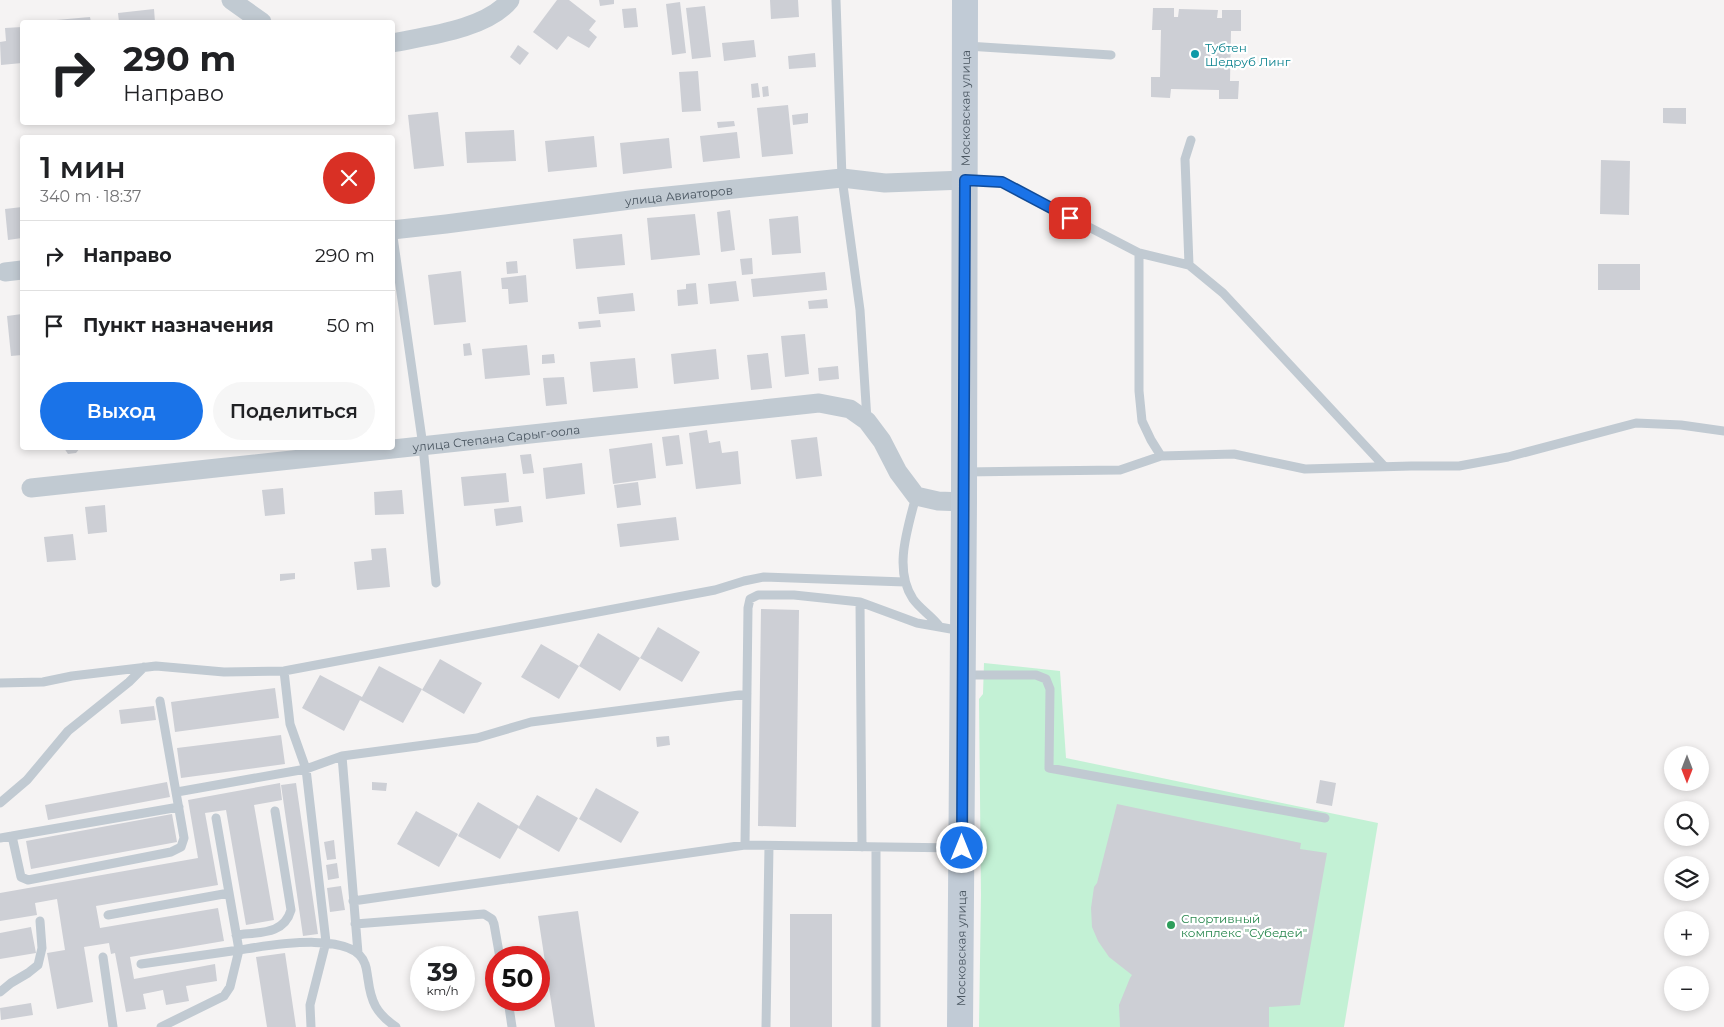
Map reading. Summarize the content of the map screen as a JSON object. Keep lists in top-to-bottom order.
{
  "streets": {
    "main road": ["Московская улица"],
    "street": ["улица Авиаторов", "улица Степана Сарыг-оола"]
  },
  "crossings": [
    ["Московская улица", "улица Авиаторов"]
  ],
  "places": ["Тубтен Шедруб Линг", "Спортивный комплекс \"Субедей\""],
  "north": "bottom",
  "page": {
    "turn": ["290 m", "Направо"],
    "heading": ["1 мин", "340 m · 18:37"],
    "list": [
      {
        "name": "Направо",
        "value": "290 m"
      },
      {
        "name": "Пункт назначения",
        "value": "50 m"
      }
    ],
    "buttons": ["Выход", "Поделиться"],
    "map_buttons": ["+", "−"],
    "speed": "39 km/h",
    "limit": "50"
  }
}
